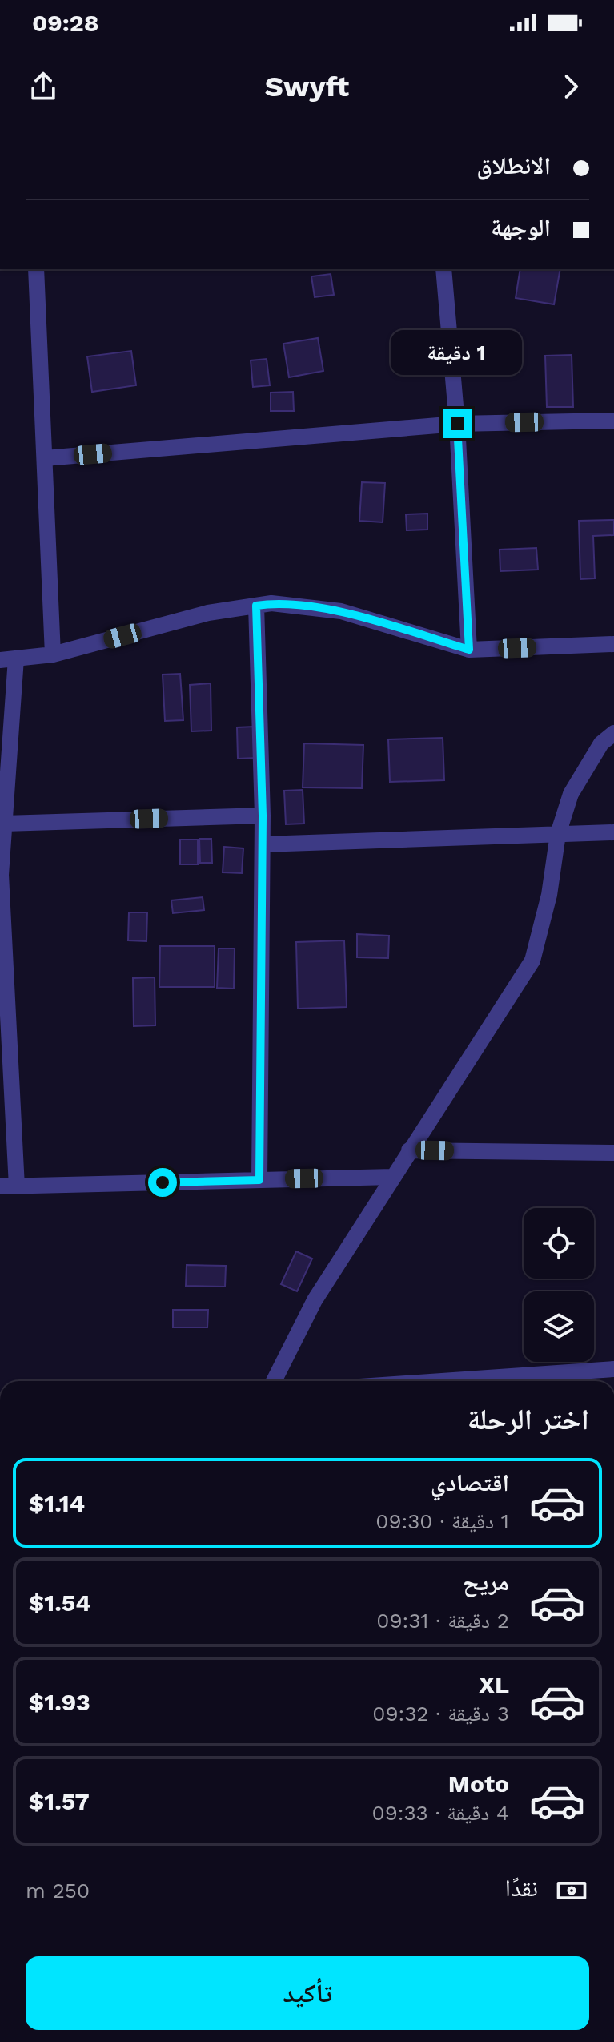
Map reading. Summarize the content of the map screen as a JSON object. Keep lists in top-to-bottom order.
{
  "page": {
    "status": "09:28",
    "header": "Swyft",
    "banner": ["الانطلاق", "الوجهة"],
    "bubble": "1 دقيقة",
    "heading": "اختر الرحلة",
    "list": [
      {
        "name": "اقتصادي",
        "note": "1 دقيقة · 09:30",
        "value": "$1.14"
      },
      {
        "name": "مريح",
        "note": "2 دقيقة · 09:31",
        "value": "$1.54"
      },
      {
        "name": "XL",
        "note": "3 دقيقة · 09:32",
        "value": "$1.93"
      },
      {
        "name": "Moto",
        "note": "4 دقيقة · 09:33",
        "value": "$1.57"
      }
    ],
    "pay": ["نقدًا", "250 m"],
    "buttons": "تأكيد"
  }
}
